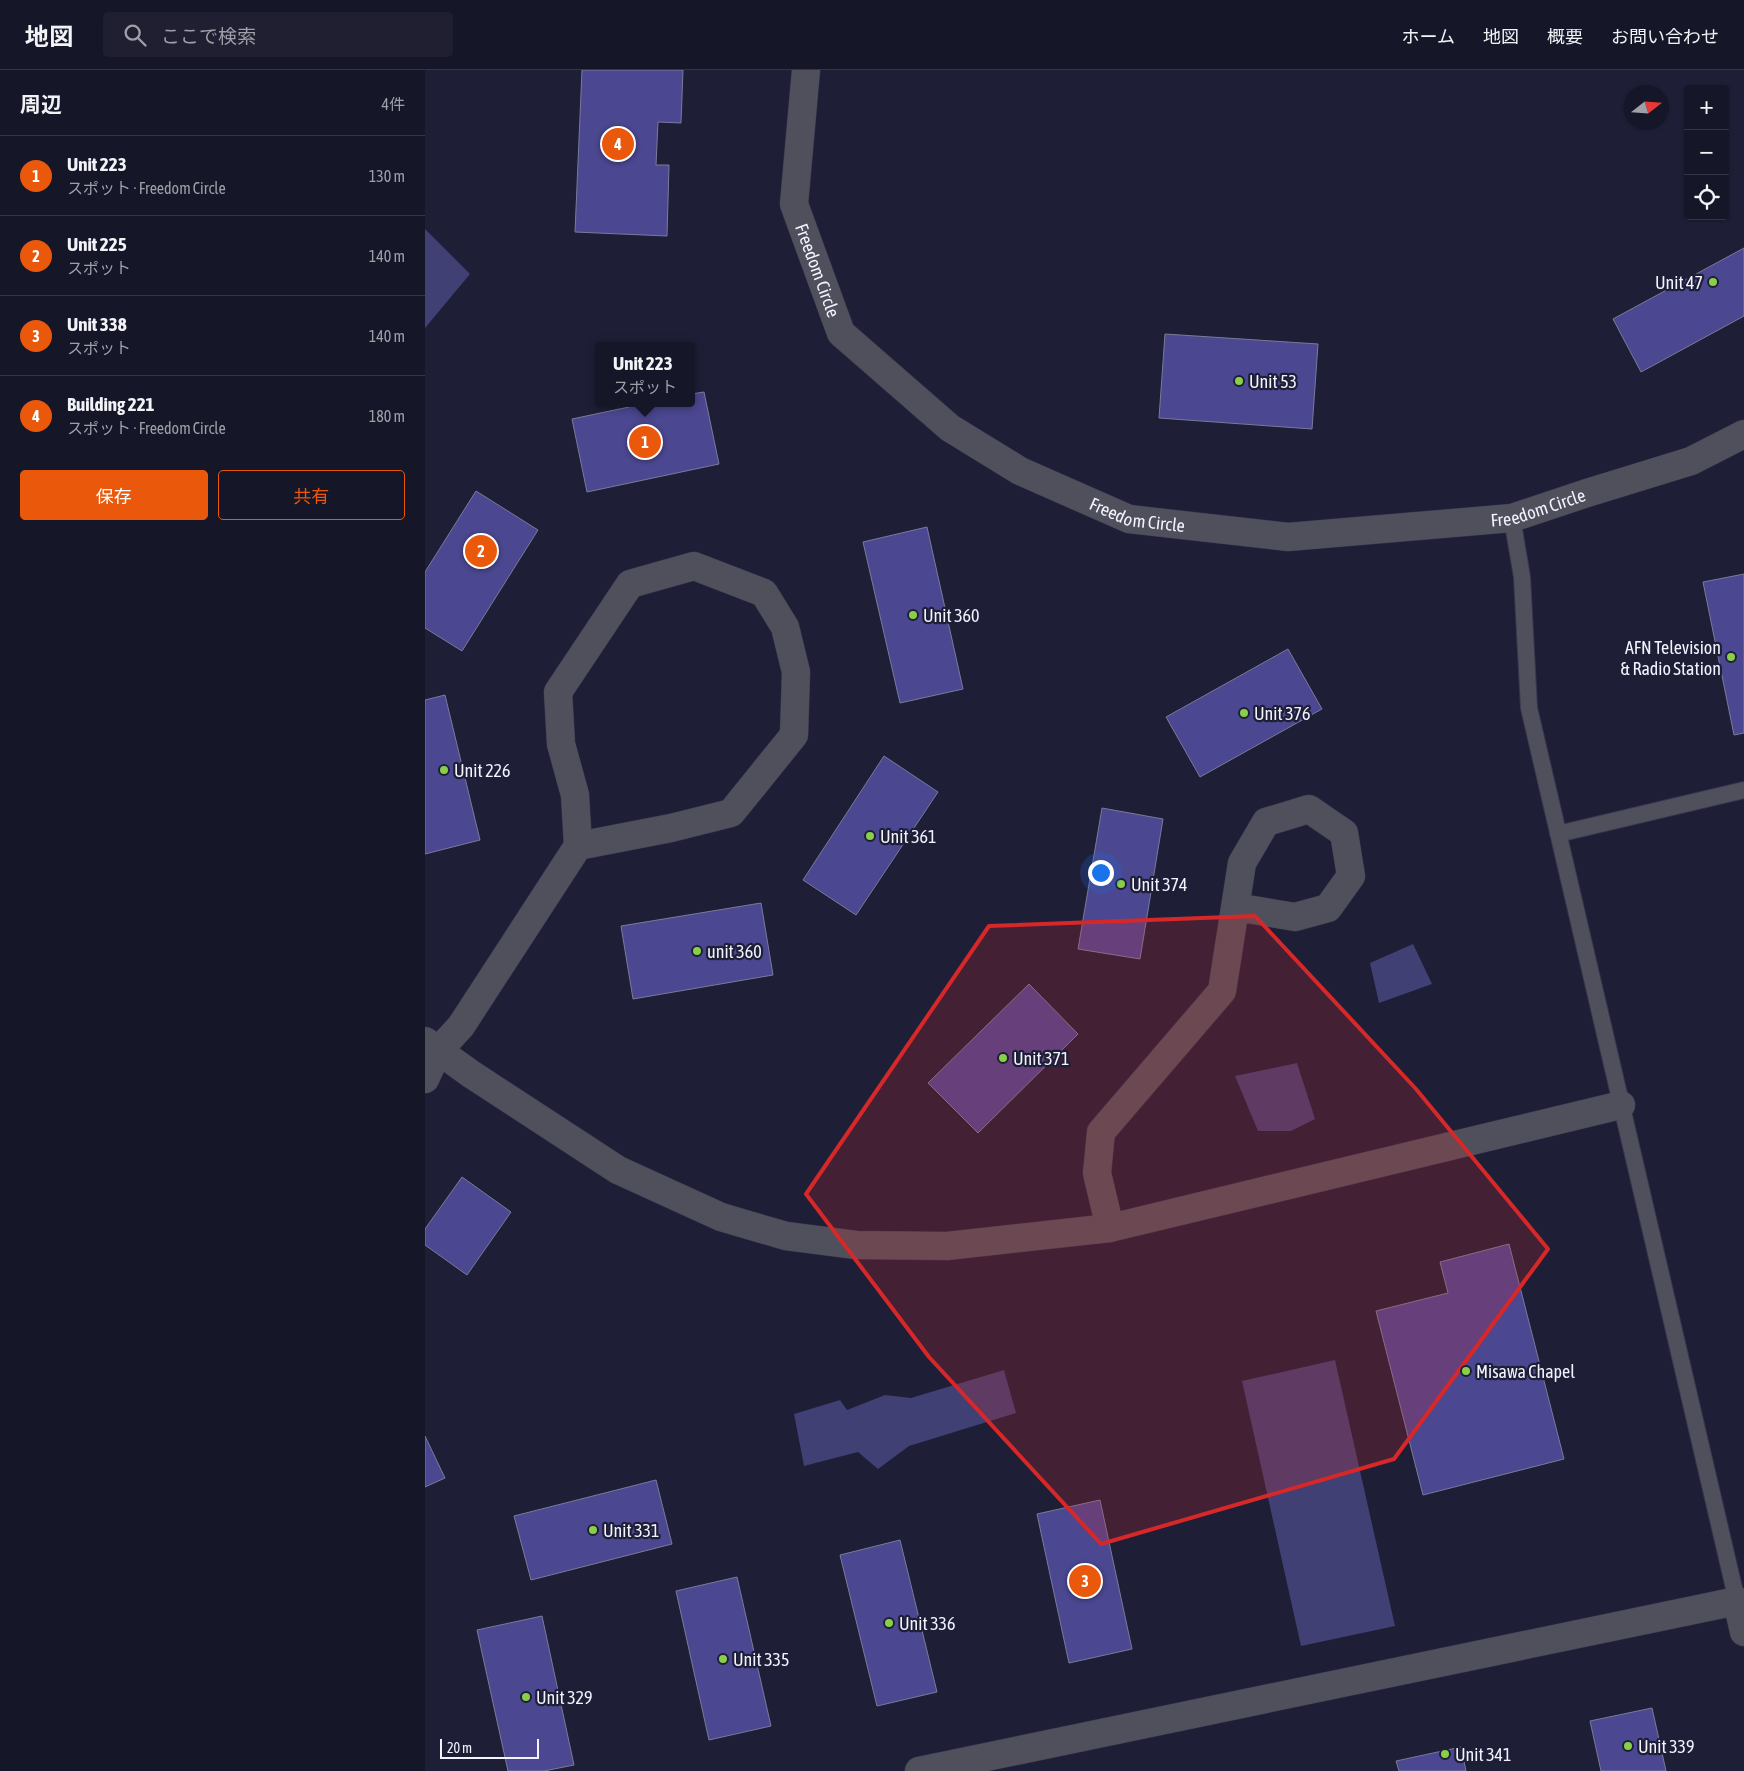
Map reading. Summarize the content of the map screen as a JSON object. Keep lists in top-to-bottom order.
{
  "streets": {
    "street": ["Freedom Circle"]
  },
  "places": [
    "Unit 47",
    "Unit 53",
    "Unit 360",
    "AFN Television & Radio Station",
    "Unit 376",
    "Unit 226",
    "Unit 361",
    "Unit 374",
    "unit 360",
    "Unit 371",
    "Misawa Chapel",
    "Unit 331",
    "Unit 336",
    "Unit 335",
    "Unit 329",
    "Unit 339",
    "Unit 341"
  ],
  "scale_bar": "20 m",
  "north": "right",
  "page": {
    "header": "地図",
    "search": "ここで検索",
    "nav": [
      "ホーム",
      "地図",
      "概要",
      "お問い合わせ"
    ],
    "heading": ["周辺", "4件"],
    "map_buttons": ["+", "−"],
    "pins": [
      "4",
      "1",
      "2",
      "3"
    ],
    "list": [
      {
        "mark": "1",
        "name": "Unit 223",
        "note": "スポット · Freedom Circle",
        "value": "130 m"
      },
      {
        "mark": "2",
        "name": "Unit 225",
        "note": "スポット",
        "value": "140 m"
      },
      {
        "mark": "3",
        "name": "Unit 338",
        "note": "スポット",
        "value": "140 m"
      },
      {
        "mark": "4",
        "name": "Building 221",
        "note": "スポット · Freedom Circle",
        "value": "180 m"
      }
    ],
    "popup": ["Unit 223", "スポット"],
    "buttons": ["保存", "共有"],
    "scale": "20 m"
  }
}
